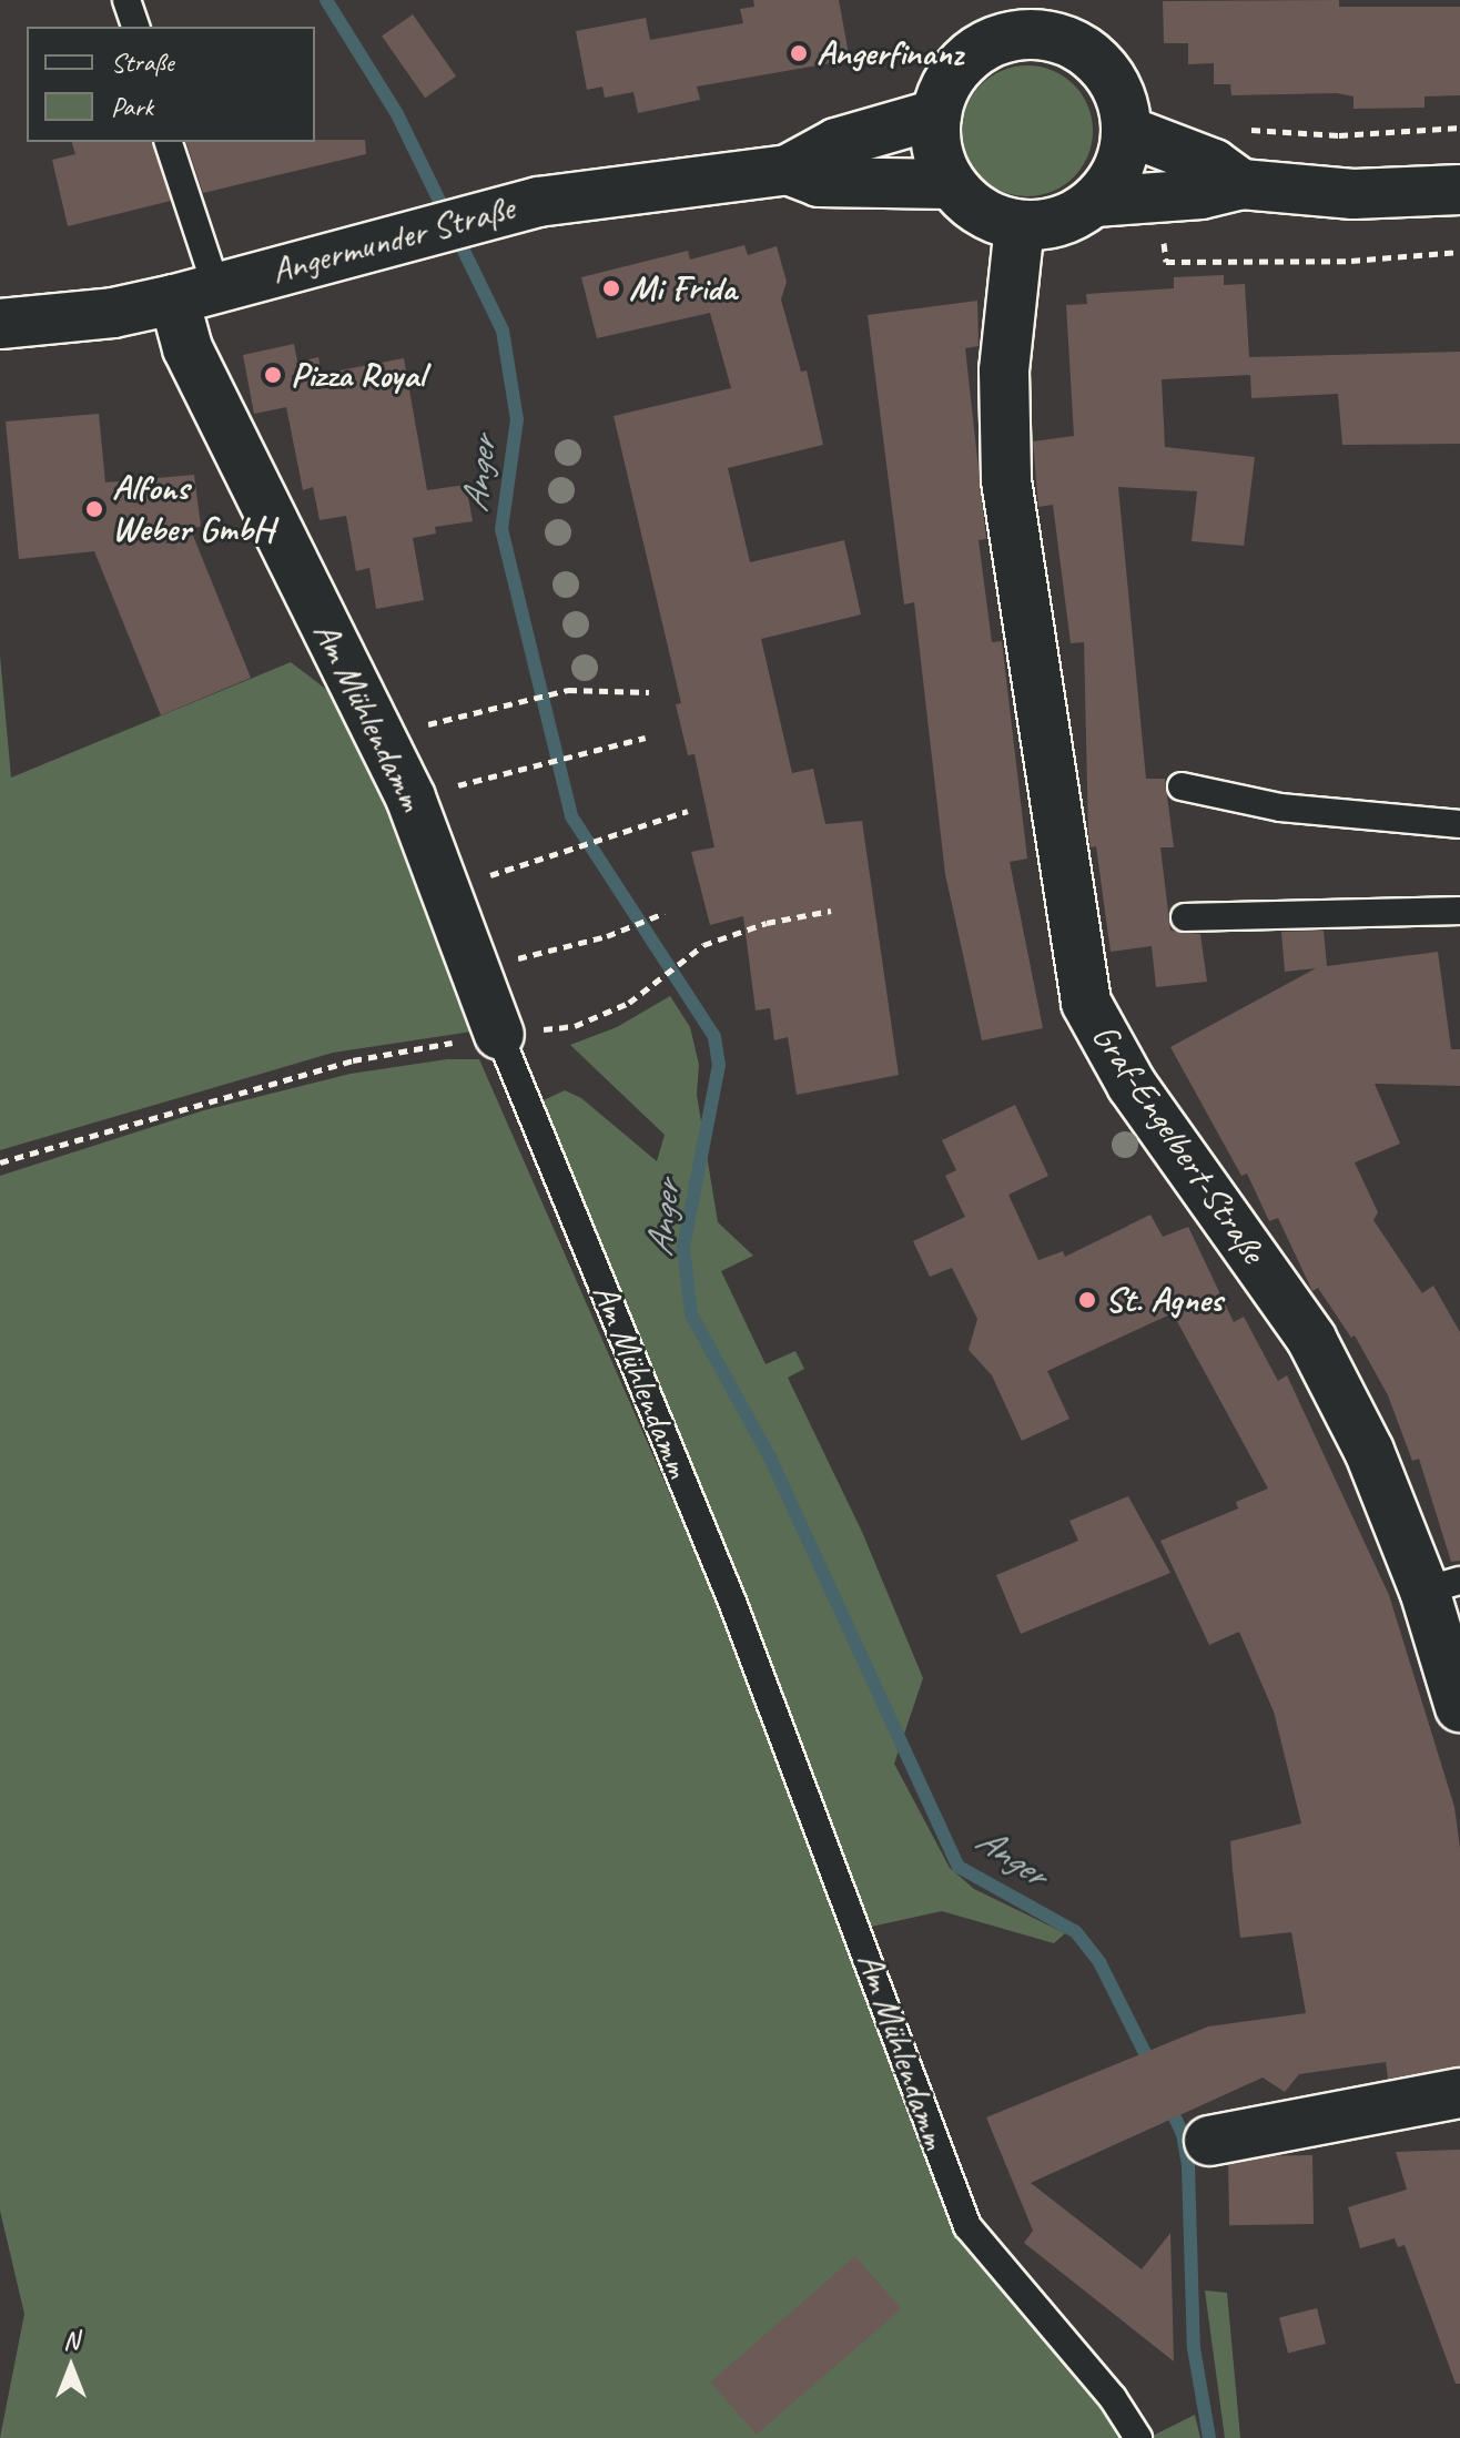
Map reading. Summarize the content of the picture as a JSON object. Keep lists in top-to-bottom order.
{
  "streets": {
    "street": ["Angermunder Straße", "Am Mühlendamm", "Graf-Engelbert-Straße"]
  },
  "crossings": [
    ["Angermunder Straße", "Am Mühlendamm"],
    ["Angermunder Straße", "Graf-Engelbert-Straße"]
  ],
  "water": ["Anger"],
  "places": [
    "Angerfinanz",
    "Mi Frida",
    "Pizza Royal",
    "Alfons Weber GmbH",
    "St. Agnes"
  ],
  "legend": ["Straße", "Park"],
  "north": "top"
}
